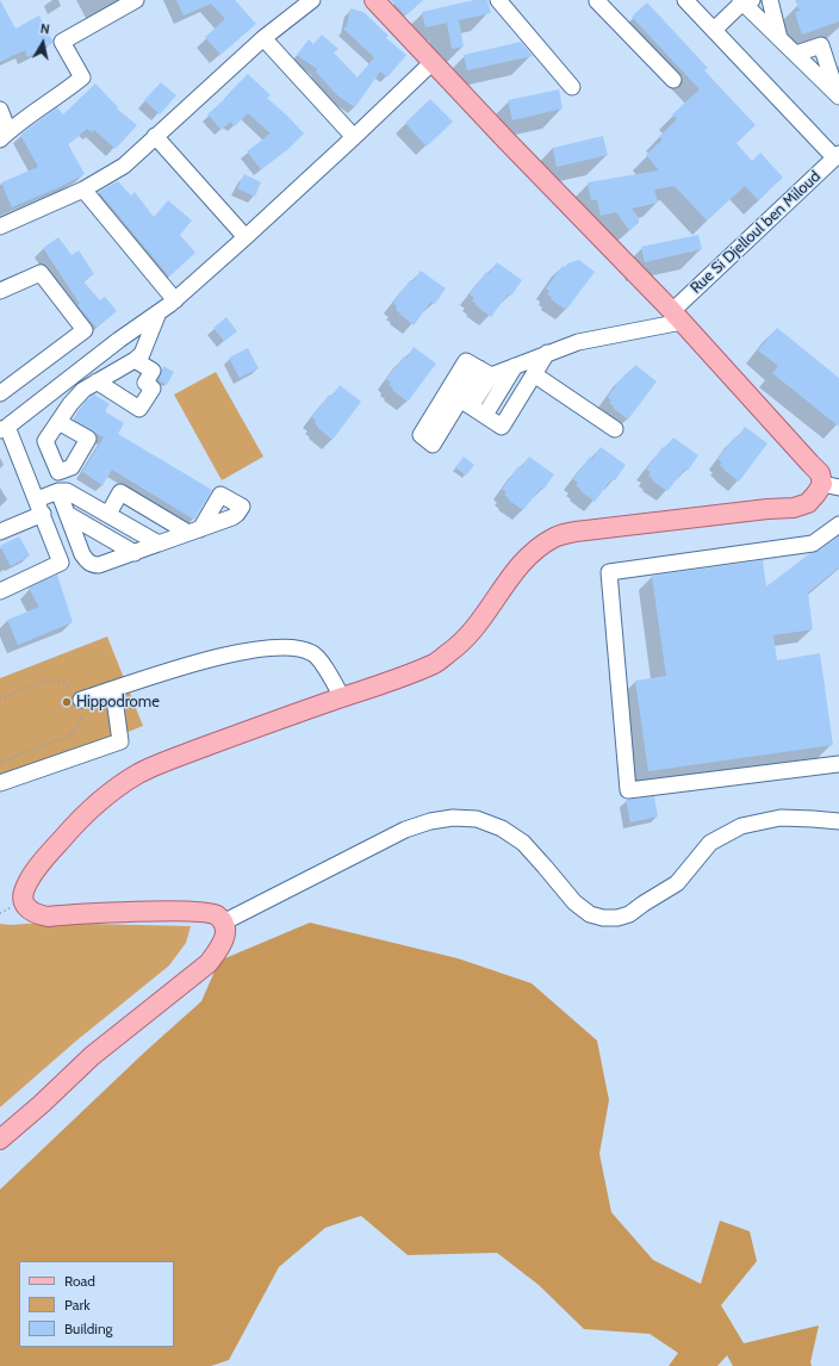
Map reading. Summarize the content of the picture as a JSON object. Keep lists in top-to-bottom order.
{
  "streets": {
    "street": ["Rue Si Djelloul ben Miloud"]
  },
  "places": ["Hippodrome"],
  "legend": ["Road", "Park", "Building"],
  "north": "top"
}
